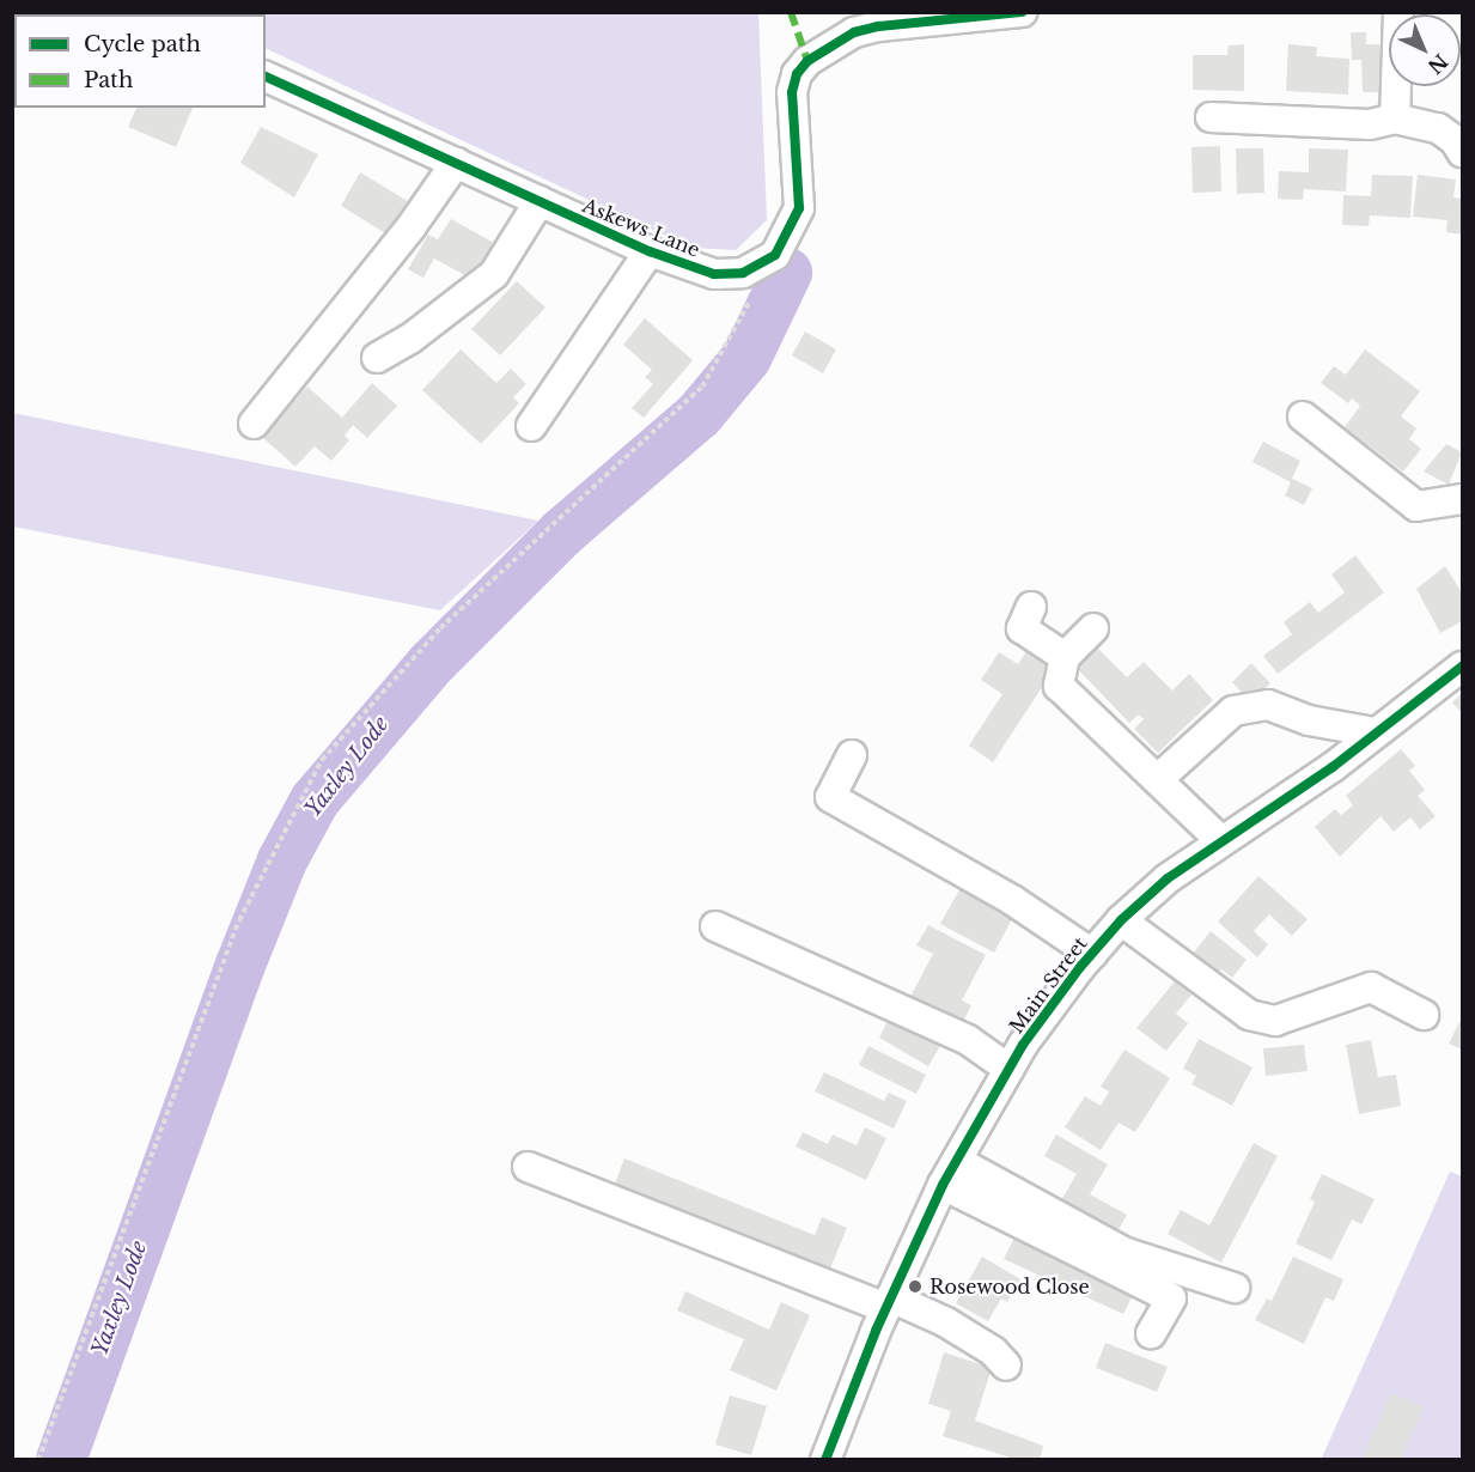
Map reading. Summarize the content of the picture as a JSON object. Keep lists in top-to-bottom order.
{
  "streets": {
    "street": ["Askews Lane", "Main Street"]
  },
  "water": ["Yaxley Lode"],
  "places": ["Rosewood Close"],
  "legend": ["Cycle path", "Path"],
  "north": "bottom right"
}
